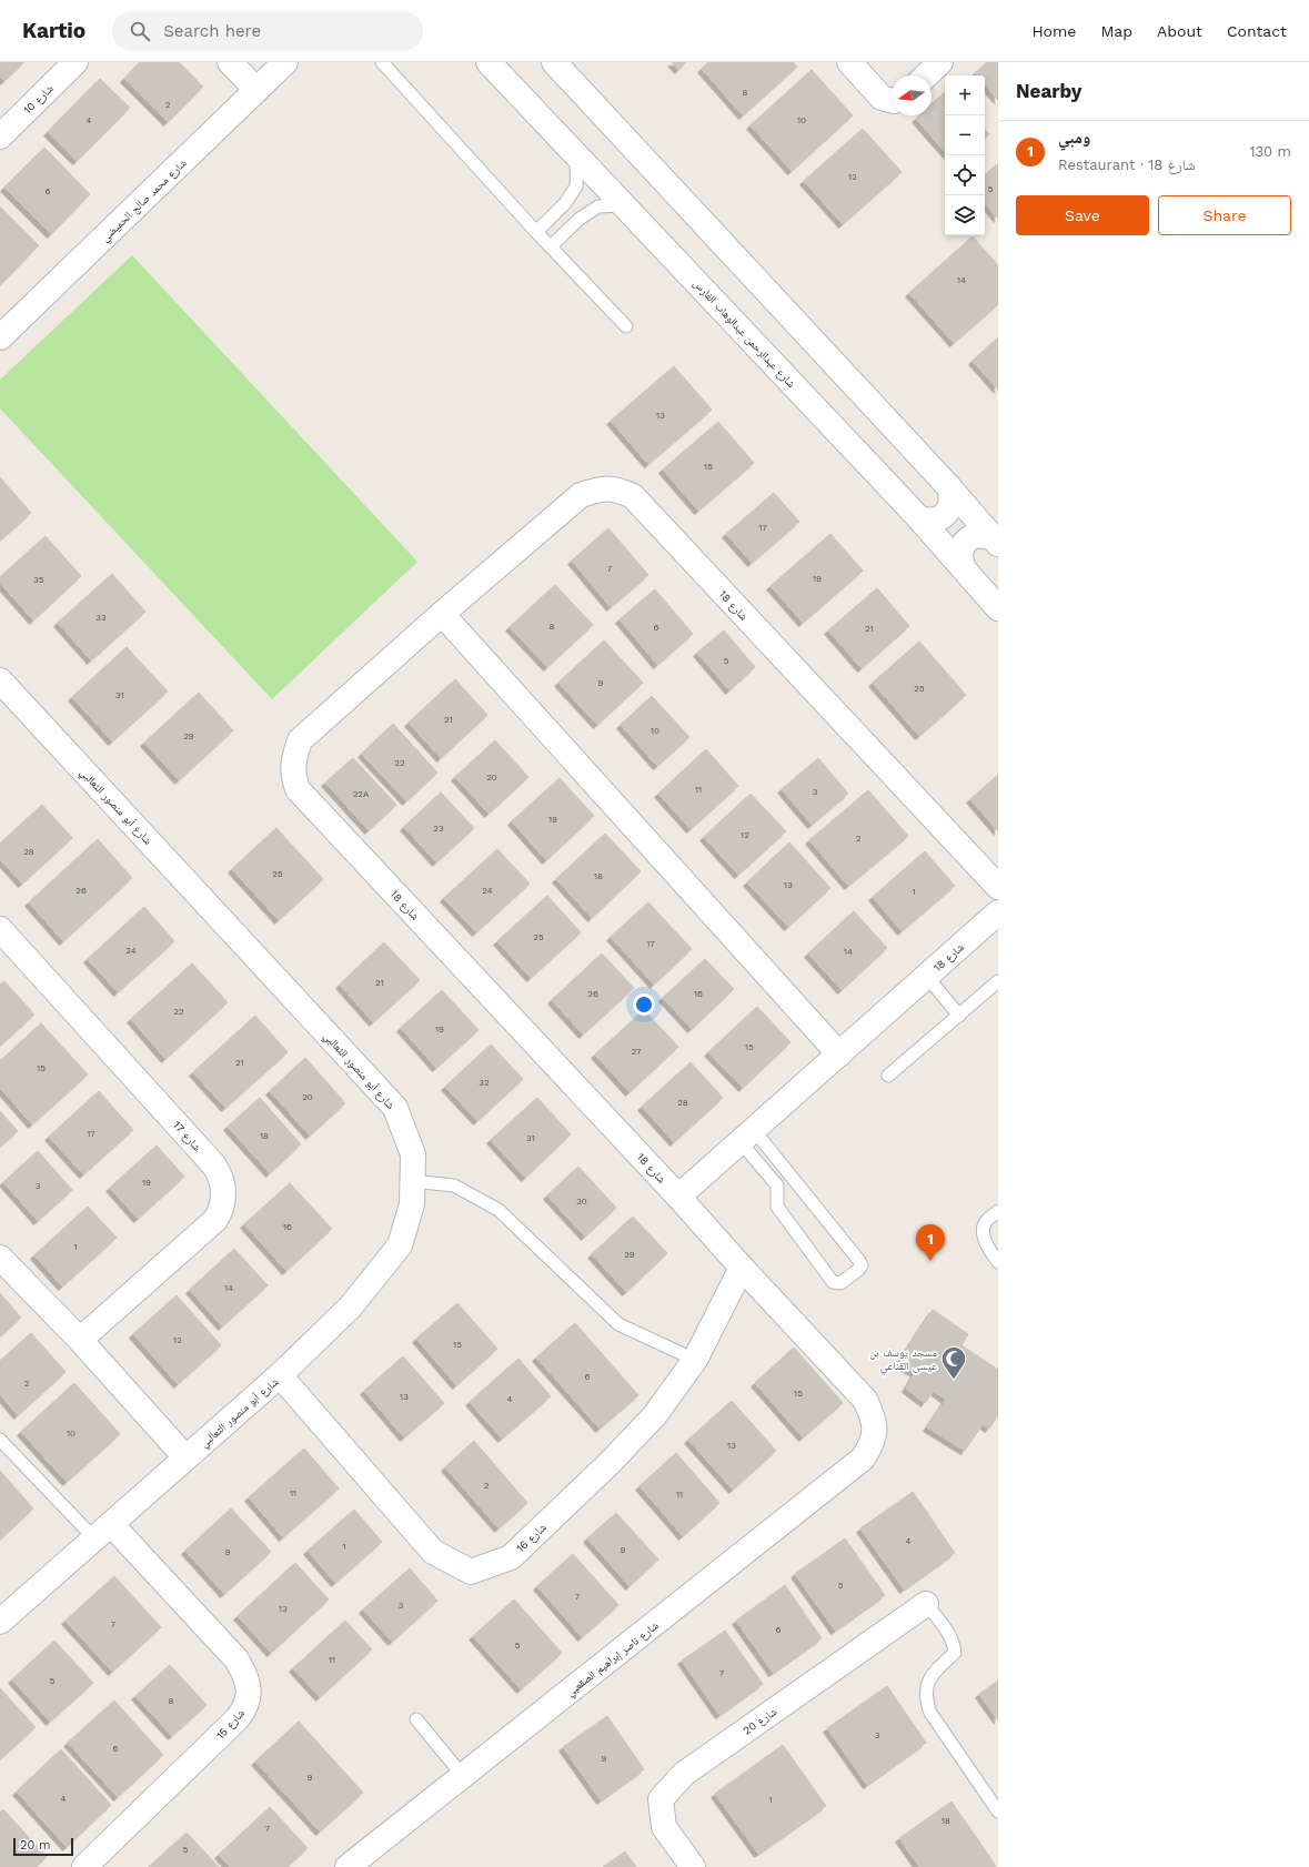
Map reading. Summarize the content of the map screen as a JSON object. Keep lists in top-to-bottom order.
{
  "streets": {
    "street": [
      "شارع 10",
      "شارع محمد صالح الحميضي",
      "شارع عبدالرحمن عبدالوهاب الفارس",
      "شارع 18",
      "شارع أبو منصور الثعالبي",
      "شارع 17",
      "شارع 16",
      "شارع ناصر إبراهيم الصقعبي",
      "شارع 20",
      "شارع 15"
    ]
  },
  "crossings": [
    ["شارع 18", "شارع 16"],
    ["شارع 18", "شارع ناصر إبراهيم الصقعبي"],
    ["شارع أبو منصور الثعالبي", "شارع 16"],
    ["شارع أبو منصور الثعالبي", "شارع 15"]
  ],
  "places": {
    "mosque": ["مسجد يوسف بن عيسى القناعي"]
  },
  "house_numbers": [
    "8",
    "2",
    "4",
    "10",
    "12",
    "5",
    "6",
    "14",
    "13",
    "15",
    "17",
    "7",
    "19",
    "35",
    "33",
    "8",
    "6",
    "21",
    "5",
    "9",
    "25",
    "31",
    "21",
    "10",
    "29",
    "22",
    "20",
    "11",
    "3",
    "22A",
    "19",
    "23",
    "12",
    "2",
    "28",
    "25",
    "18",
    "13",
    "26",
    "24",
    "1",
    "25",
    "17",
    "24",
    "14",
    "21",
    "26",
    "16",
    "22",
    "19",
    "15",
    "27",
    "21",
    "15",
    "32",
    "20",
    "28",
    "17",
    "18",
    "31",
    "19",
    "3",
    "30",
    "16",
    "1",
    "29",
    "14",
    "12",
    "15",
    "6",
    "2",
    "15",
    "13",
    "4",
    "10",
    "13",
    "2",
    "11",
    "11",
    "4",
    "1",
    "9",
    "9",
    "5",
    "7",
    "3",
    "13",
    "7",
    "6",
    "5",
    "11",
    "7",
    "5",
    "8",
    "3",
    "6",
    "9",
    "9",
    "4",
    "1",
    "18",
    "7",
    "5"
  ],
  "scale_bar": "20 m",
  "north": "left",
  "page": {
    "header": "Kartio",
    "search": "Search here",
    "nav": [
      "Home",
      "Map",
      "About",
      "Contact"
    ],
    "heading": "Nearby",
    "map_buttons": ["+", "−"],
    "list": [
      {
        "mark": "1",
        "name": "ومبي",
        "note": "Restaurant · شارع 18",
        "value": "130 m"
      }
    ],
    "buttons": ["Save", "Share"],
    "pins": "1",
    "scale": "20 m"
  }
}
